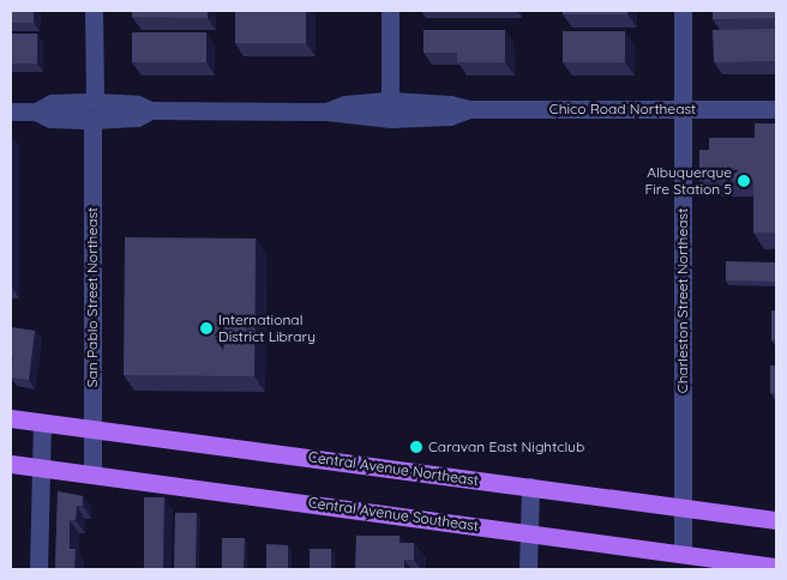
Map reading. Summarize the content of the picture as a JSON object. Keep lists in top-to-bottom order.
{
  "streets": {
    "main road": ["Central Avenue Northeast", "Central Avenue Southeast"],
    "street": ["Chico Road Northeast", "San Pablo Street Northeast", "Charleston Street Northeast"]
  },
  "crossings": [
    ["Chico Road Northeast", "San Pablo Street Northeast"],
    ["Chico Road Northeast", "Charleston Street Northeast"],
    ["San Pablo Street Northeast", "Central Avenue Northeast"],
    ["San Pablo Street Northeast", "Central Avenue Southeast"],
    ["Charleston Street Northeast", "Central Avenue Northeast"],
    ["Charleston Street Northeast", "Central Avenue Southeast"]
  ],
  "places": ["Albuquerque Fire Station 5", "International District Library", "Caravan East Nightclub"]
}
